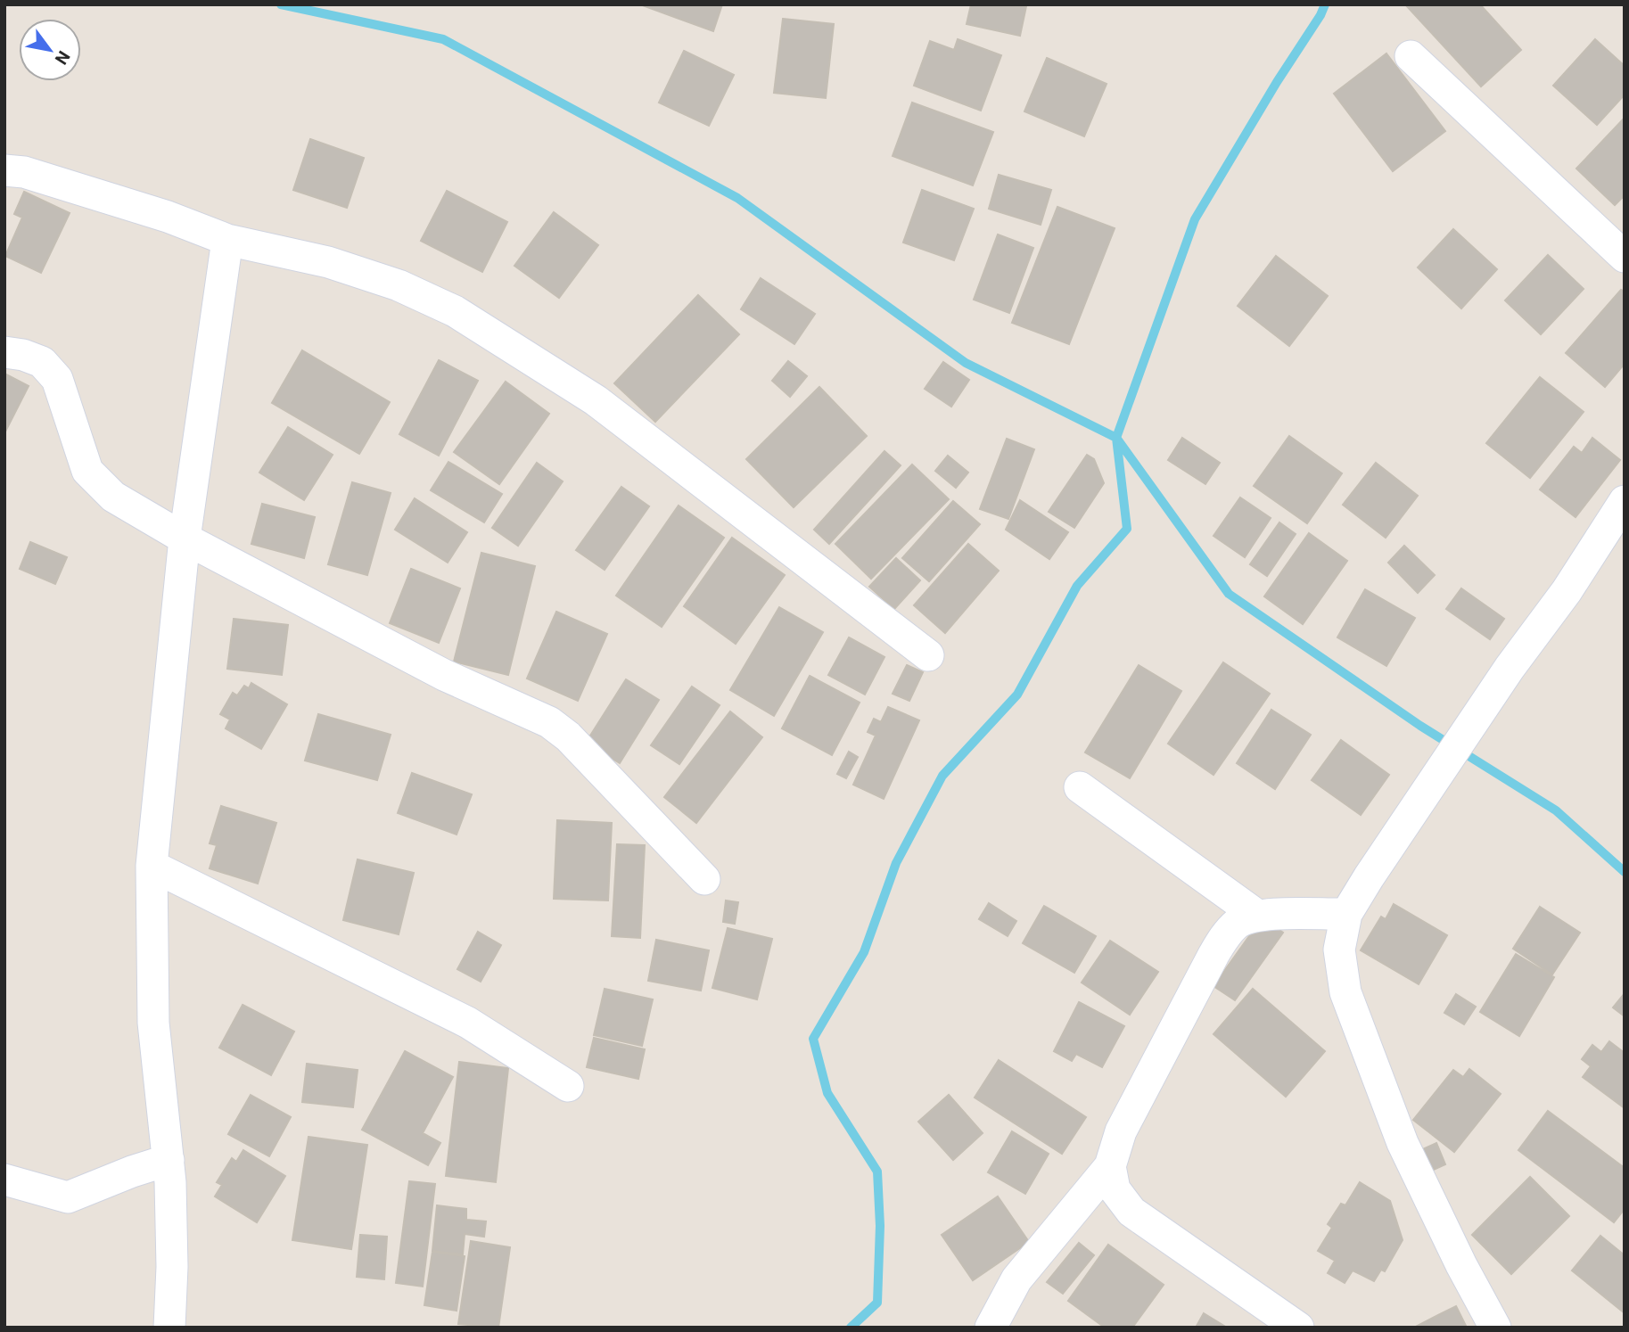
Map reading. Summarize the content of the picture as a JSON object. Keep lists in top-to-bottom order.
{
  "north": "bottom right"
}
